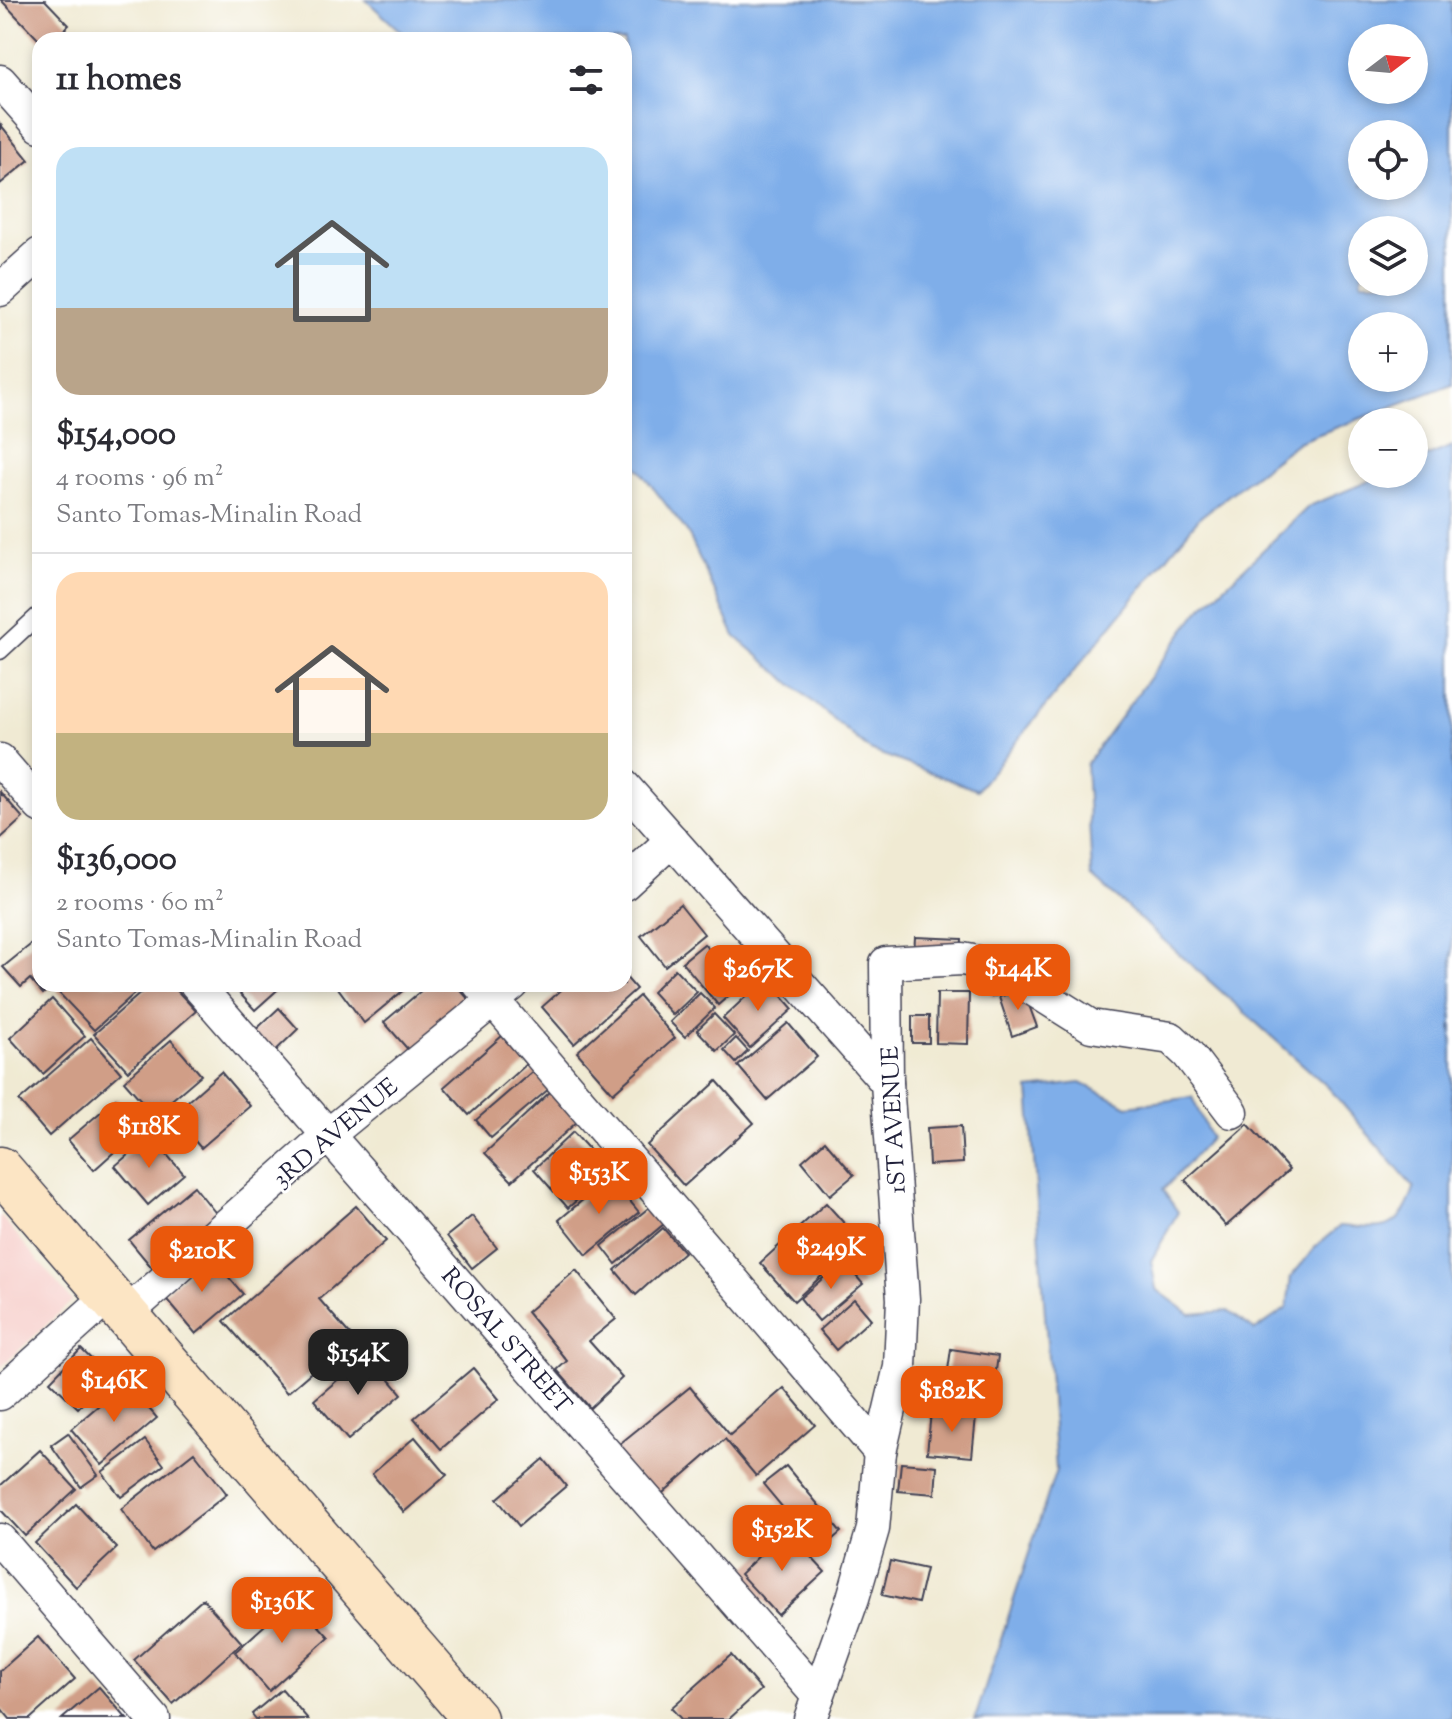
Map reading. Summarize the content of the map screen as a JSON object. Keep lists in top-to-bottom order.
{
  "streets": {
    "street": ["1ST AVENUE", "3RD AVENUE", "ROSAL STREET"]
  },
  "crossings": [
    ["1ST AVENUE", "ROSAL STREET"],
    ["3RD AVENUE", "ROSAL STREET"]
  ],
  "north": "right",
  "page": {
    "map_buttons": ["+", "−"],
    "heading": "11 homes",
    "list": [
      {
        "name": "$154,000",
        "note": "4 rooms · 96 m² · Santo Tomas-Minalin Road"
      },
      {
        "name": "$136,000",
        "note": "2 rooms · 60 m² · Santo Tomas-Minalin Road"
      }
    ],
    "price": [
      "$144K",
      "$267K",
      "$118K",
      "$153K",
      "$249K",
      "$210K",
      "$154K",
      "$146K",
      "$182K",
      "$152K",
      "$136K"
    ]
  }
}
